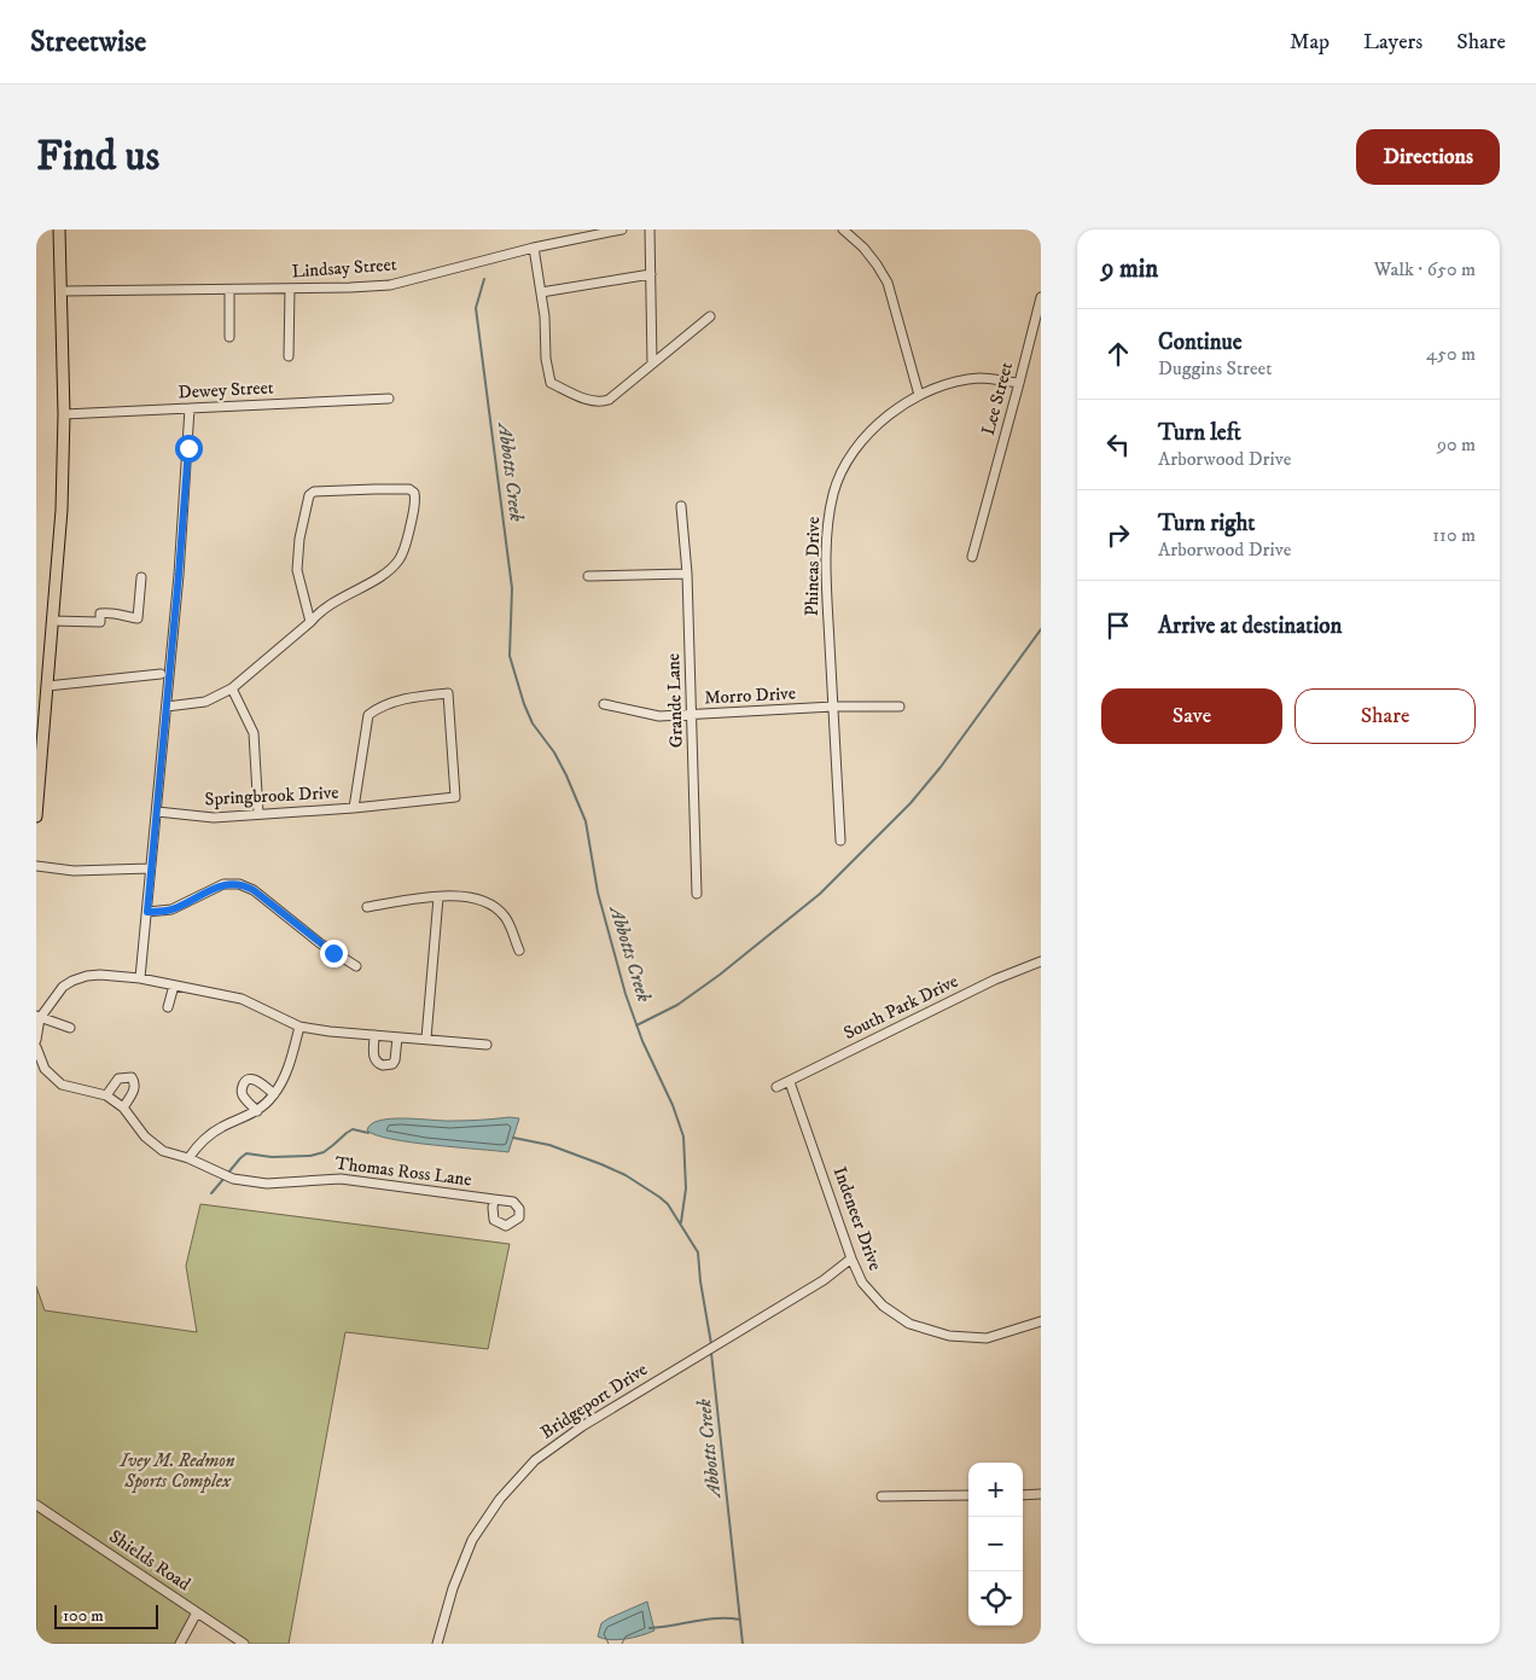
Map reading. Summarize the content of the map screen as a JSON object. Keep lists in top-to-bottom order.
{
  "streets": {
    "street": [
      "Lindsay Street",
      "Dewey Street",
      "Lee Street",
      "Phineas Drive",
      "Morro Drive",
      "Grande Lane",
      "Springbrook Drive",
      "South Park Drive",
      "Thomas Ross Lane",
      "Indeneer Drive",
      "Bridgeport Drive",
      "Shields Road"
    ]
  },
  "crossings": [
    ["Lee Street", "Phineas Drive"],
    ["Phineas Drive", "Morro Drive"],
    ["Morro Drive", "Grande Lane"],
    ["South Park Drive", "Indeneer Drive"],
    ["Indeneer Drive", "Bridgeport Drive"]
  ],
  "water": ["Abbotts Creek"],
  "parks": ["Ivey M. Redmon Sports Complex"],
  "scale_bar": "100 m",
  "page": {
    "header": "Streetwise",
    "nav": ["Map", "Layers", "Share"],
    "buttons": [
      "Directions",
      ["Save", "Share"]
    ],
    "title": "Find us",
    "heading": ["9 min", "Walk · 650 m"],
    "list": [
      ["Continue", "Duggins Street", "450 m"],
      ["Turn left", "Arborwood Drive", "90 m"],
      ["Turn right", "Arborwood Drive", "110 m"],
      "Arrive at destination"
    ],
    "map_buttons": ["+", "−"],
    "scale": "100 m"
  }
}
